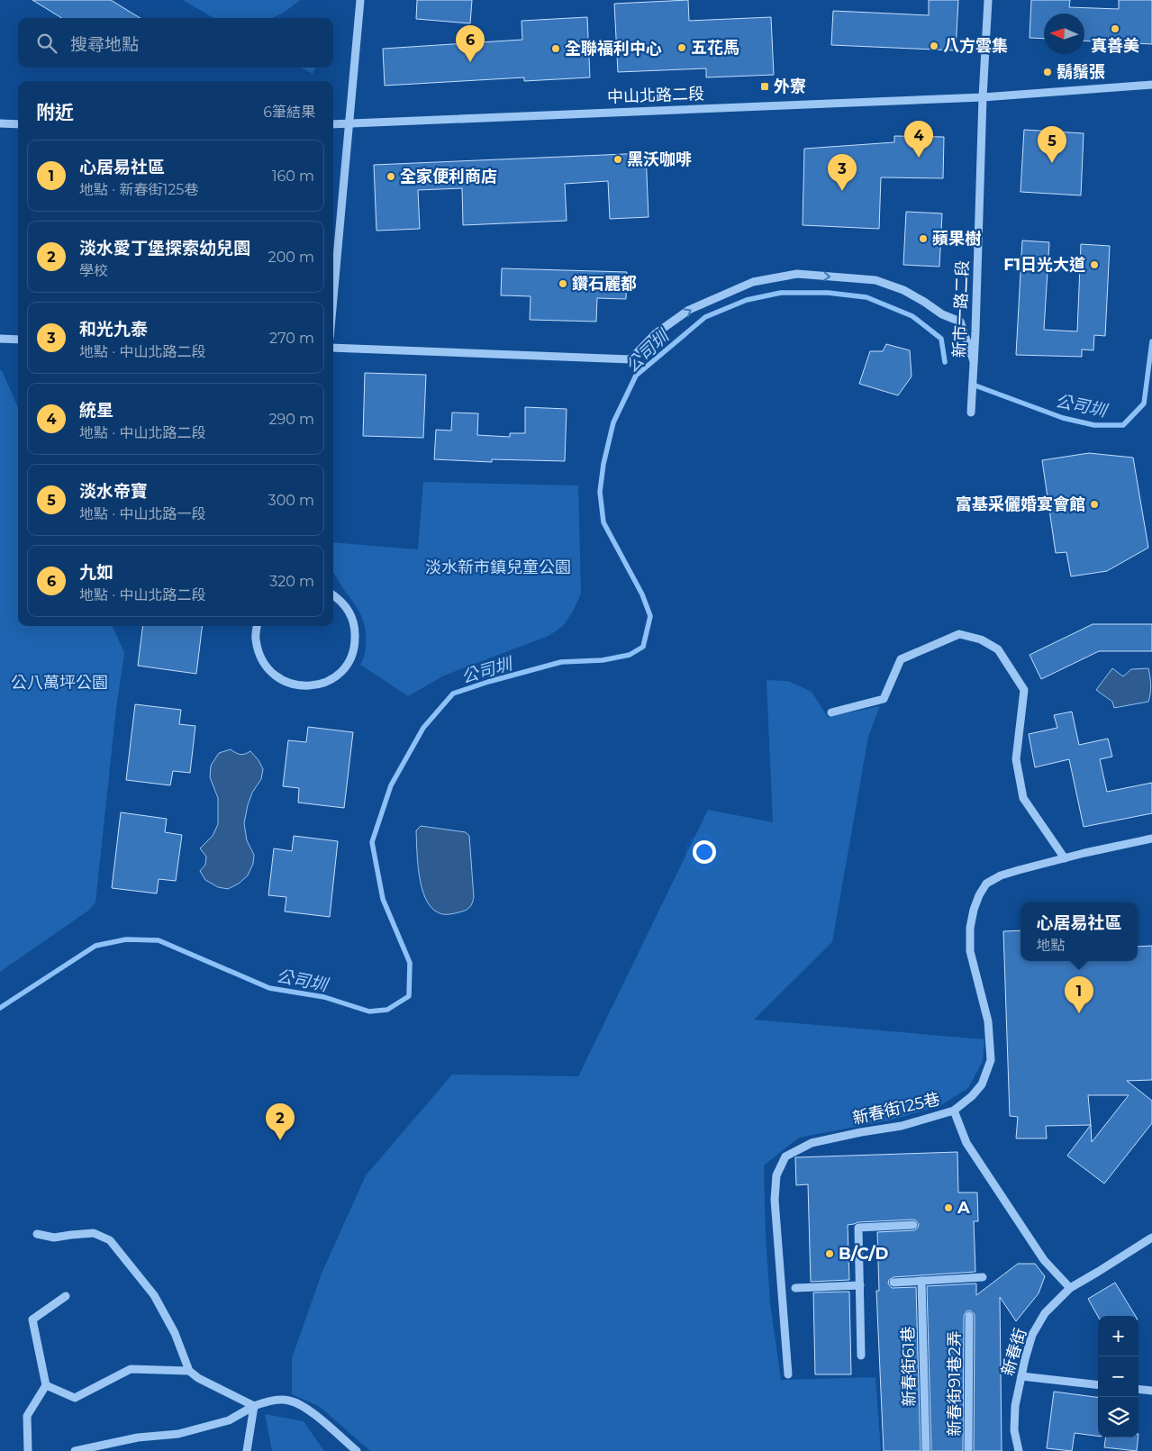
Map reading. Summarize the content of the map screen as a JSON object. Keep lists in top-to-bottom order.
{
  "streets": {
    "street": [
      "中山北路二段",
      "新市一路二段",
      "新春街125巷",
      "新春街",
      "新春街61巷",
      "新春街91巷2弄"
    ]
  },
  "crossings": [
    ["中山北路二段", "新市一路二段"]
  ],
  "water": ["公司圳"],
  "parks": ["淡水新市鎮兒童公園", "公八萬坪公園"],
  "places": {
    "other": [
      "真善美",
      "八方雲集",
      "五花馬",
      "全聯福利中心",
      "鬍鬚張",
      "黑沃咖啡",
      "全家便利商店",
      "蘋果樹",
      "F1日光大道",
      "鑽石麗都",
      "富基采儷婚宴會館",
      "A",
      "B/C/D"
    ],
    "transit": ["外寮"]
  },
  "north": "left",
  "page": {
    "search": "搜尋地點",
    "pins": [
      "6",
      "4",
      "5",
      "3",
      "1",
      "2"
    ],
    "heading": ["附近", "6筆結果"],
    "list": [
      {
        "mark": "1",
        "name": "心居易社區",
        "note": "地點 · 新春街125巷",
        "value": "160 m"
      },
      {
        "mark": "2",
        "name": "淡水愛丁堡探索幼兒園",
        "note": "學校",
        "value": "200 m"
      },
      {
        "mark": "3",
        "name": "和光九泰",
        "note": "地點 · 中山北路二段",
        "value": "270 m"
      },
      {
        "mark": "4",
        "name": "統星",
        "note": "地點 · 中山北路二段",
        "value": "290 m"
      },
      {
        "mark": "5",
        "name": "淡水帝寶",
        "note": "地點 · 中山北路一段",
        "value": "300 m"
      },
      {
        "mark": "6",
        "name": "九如",
        "note": "地點 · 中山北路二段",
        "value": "320 m"
      }
    ],
    "popup": ["心居易社區", "地點"],
    "map_buttons": ["+", "−"]
  }
}
